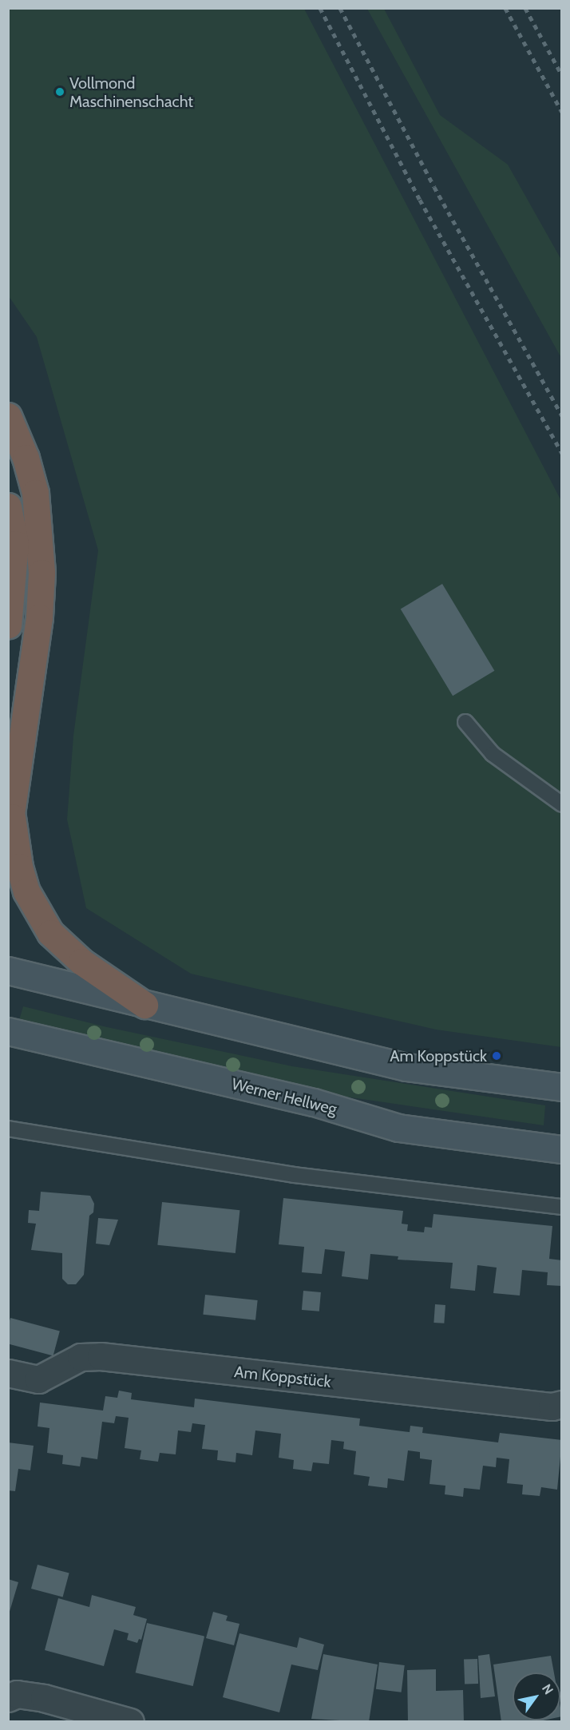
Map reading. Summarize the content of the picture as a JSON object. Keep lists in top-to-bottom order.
{
  "streets": {
    "main road": ["Werner Hellweg"],
    "street": ["Am Koppstück"]
  },
  "places": ["Vollmond Maschinenschacht", "Am Koppstück"],
  "north": "top right"
}
